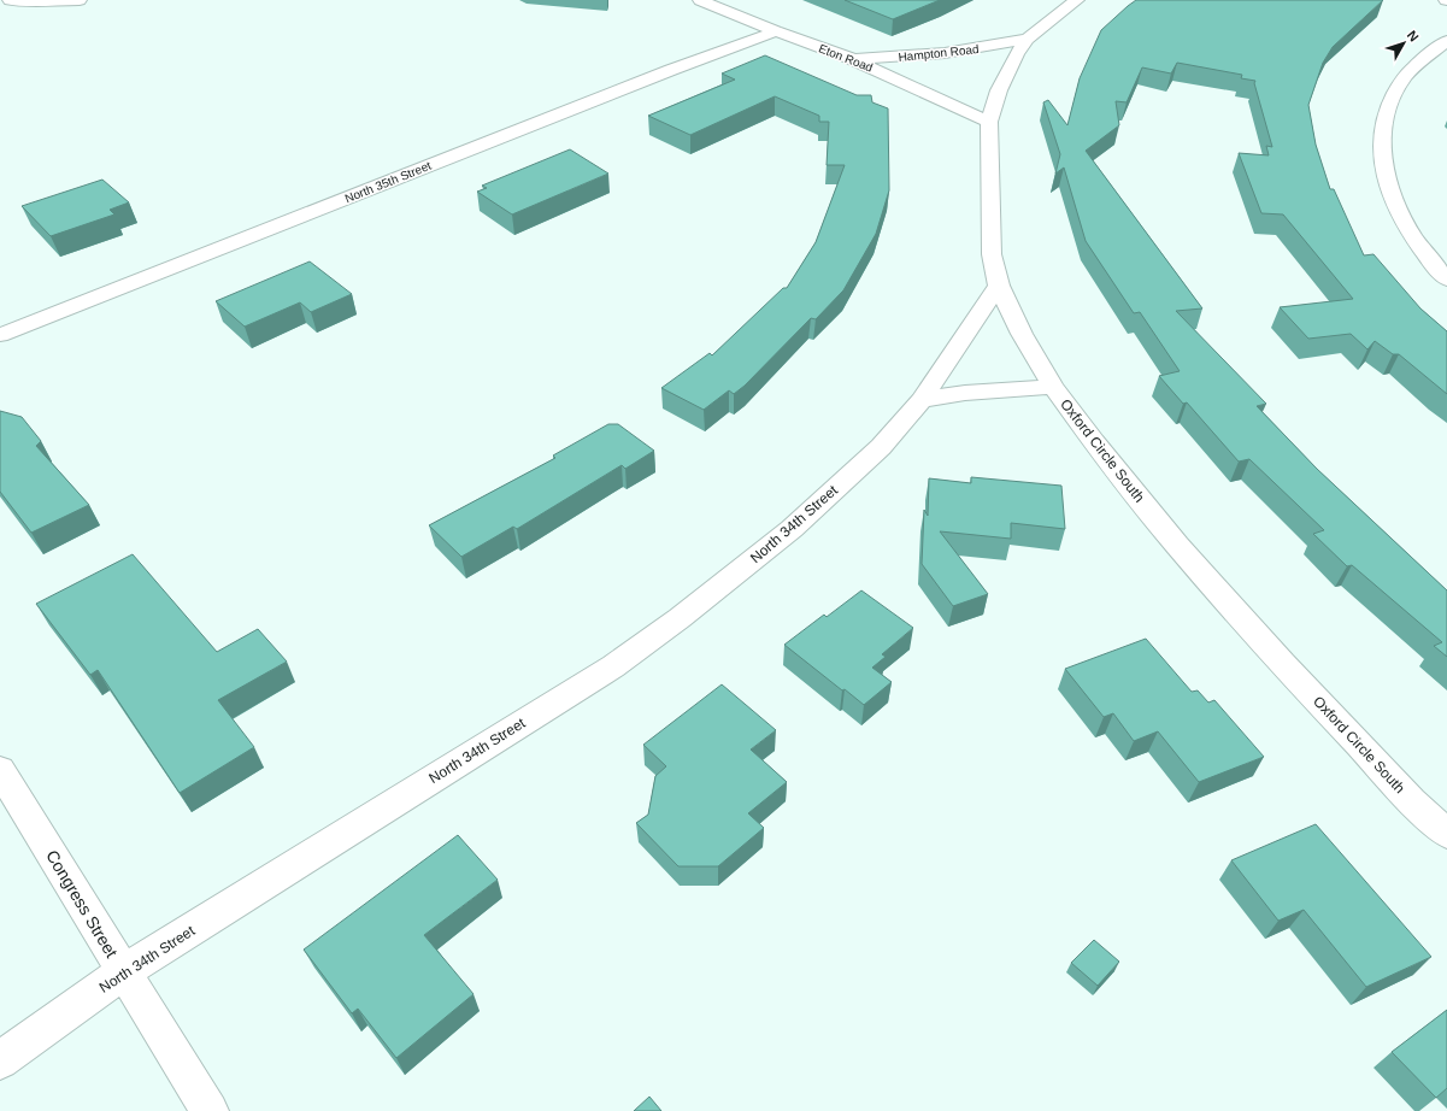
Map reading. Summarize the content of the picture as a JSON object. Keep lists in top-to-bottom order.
{
  "streets": {
    "street": [
      "Hampton Road",
      "Eton Road",
      "North 35th Street",
      "Oxford Circle South",
      "North 34th Street",
      "Congress Street"
    ]
  },
  "crossings": [
    ["Hampton Road", "Eton Road"],
    ["Hampton Road", "Oxford Circle South"],
    ["Eton Road", "North 35th Street"],
    ["Eton Road", "Oxford Circle South"],
    ["Oxford Circle South", "North 34th Street"],
    ["North 34th Street", "Congress Street"]
  ],
  "north": "top right"
}
